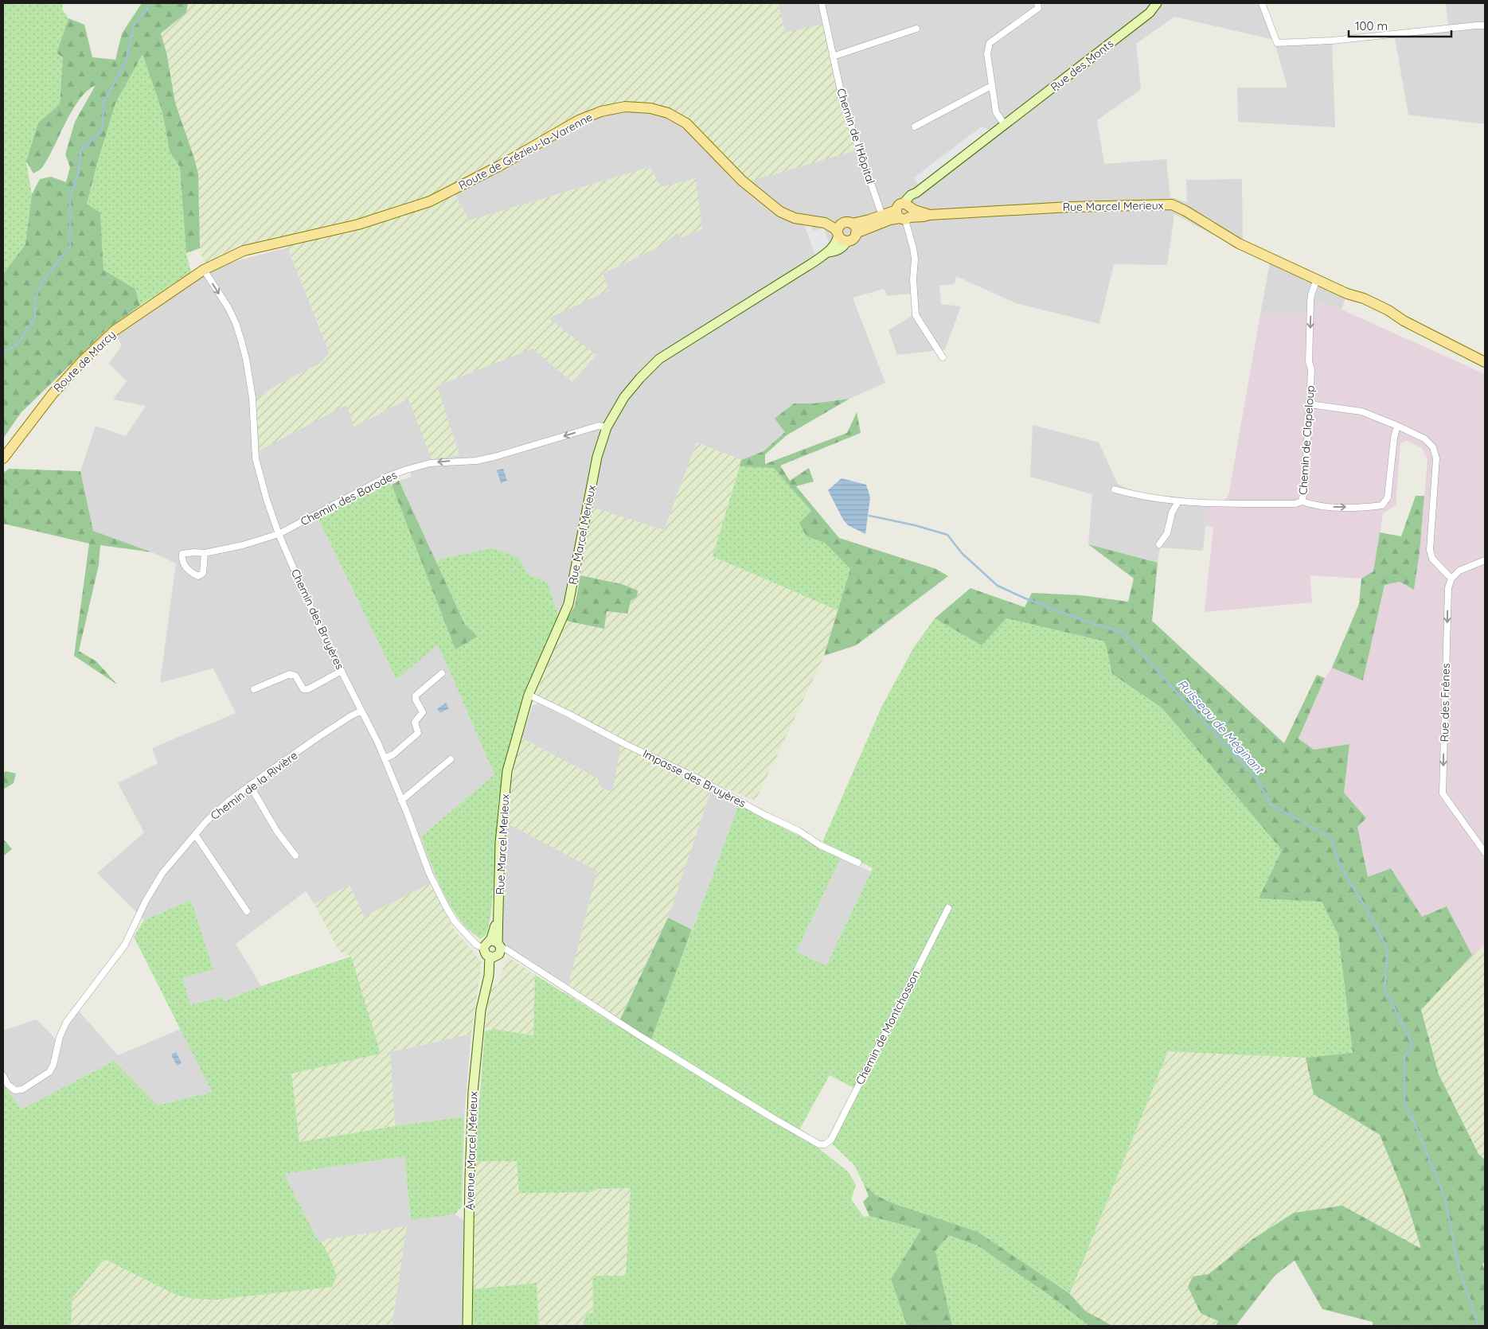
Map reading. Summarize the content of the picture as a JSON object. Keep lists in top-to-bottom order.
{
  "streets": {
    "main road": [
      "Rue des Monts",
      "Route de Grézieu-la-Varenne",
      "Rue Marcel Merieux",
      "Route de Marcy",
      "Avenue Marcel Mérieux"
    ],
    "street": [
      "Chemin de l'Hôpital",
      "Chemin de Clapeloup",
      "Chemin des Barodes",
      "Chemin des Bruyères",
      "Rue des Frênes",
      "Impasse des Bruyères",
      "Chemin de la Rivière",
      "Chemin de Montchosson"
    ]
  },
  "crossings": [
    ["Rue des Monts", "Rue Marcel Merieux"],
    ["Chemin de l'Hôpital", "Rue Marcel Merieux"],
    ["Route de Grézieu-la-Varenne", "Rue Marcel Merieux"],
    ["Route de Grézieu-la-Varenne", "Route de Marcy"],
    ["Route de Grézieu-la-Varenne", "Chemin des Bruyères"],
    ["Rue Marcel Merieux", "Chemin de Clapeloup"],
    ["Rue Marcel Merieux", "Chemin des Barodes"],
    ["Rue Marcel Merieux", "Chemin des Bruyères"],
    ["Rue Marcel Merieux", "Impasse des Bruyères"],
    ["Rue Marcel Merieux", "Chemin de Montchosson"],
    ["Rue Marcel Merieux", "Avenue Marcel Mérieux"],
    ["Route de Marcy", "Chemin des Bruyères"],
    ["Chemin des Barodes", "Chemin des Bruyères"],
    ["Chemin des Bruyères", "Chemin de la Rivière"],
    ["Chemin des Bruyères", "Chemin de Montchosson"],
    ["Chemin des Bruyères", "Avenue Marcel Mérieux"],
    ["Chemin de Montchosson", "Avenue Marcel Mérieux"]
  ],
  "one_way": ["Chemin des Barodes", "Chemin des Bruyères", "Rue des Frênes"],
  "water": ["Ruisseau de Méginant"],
  "scale_bar": "100 m"
}
